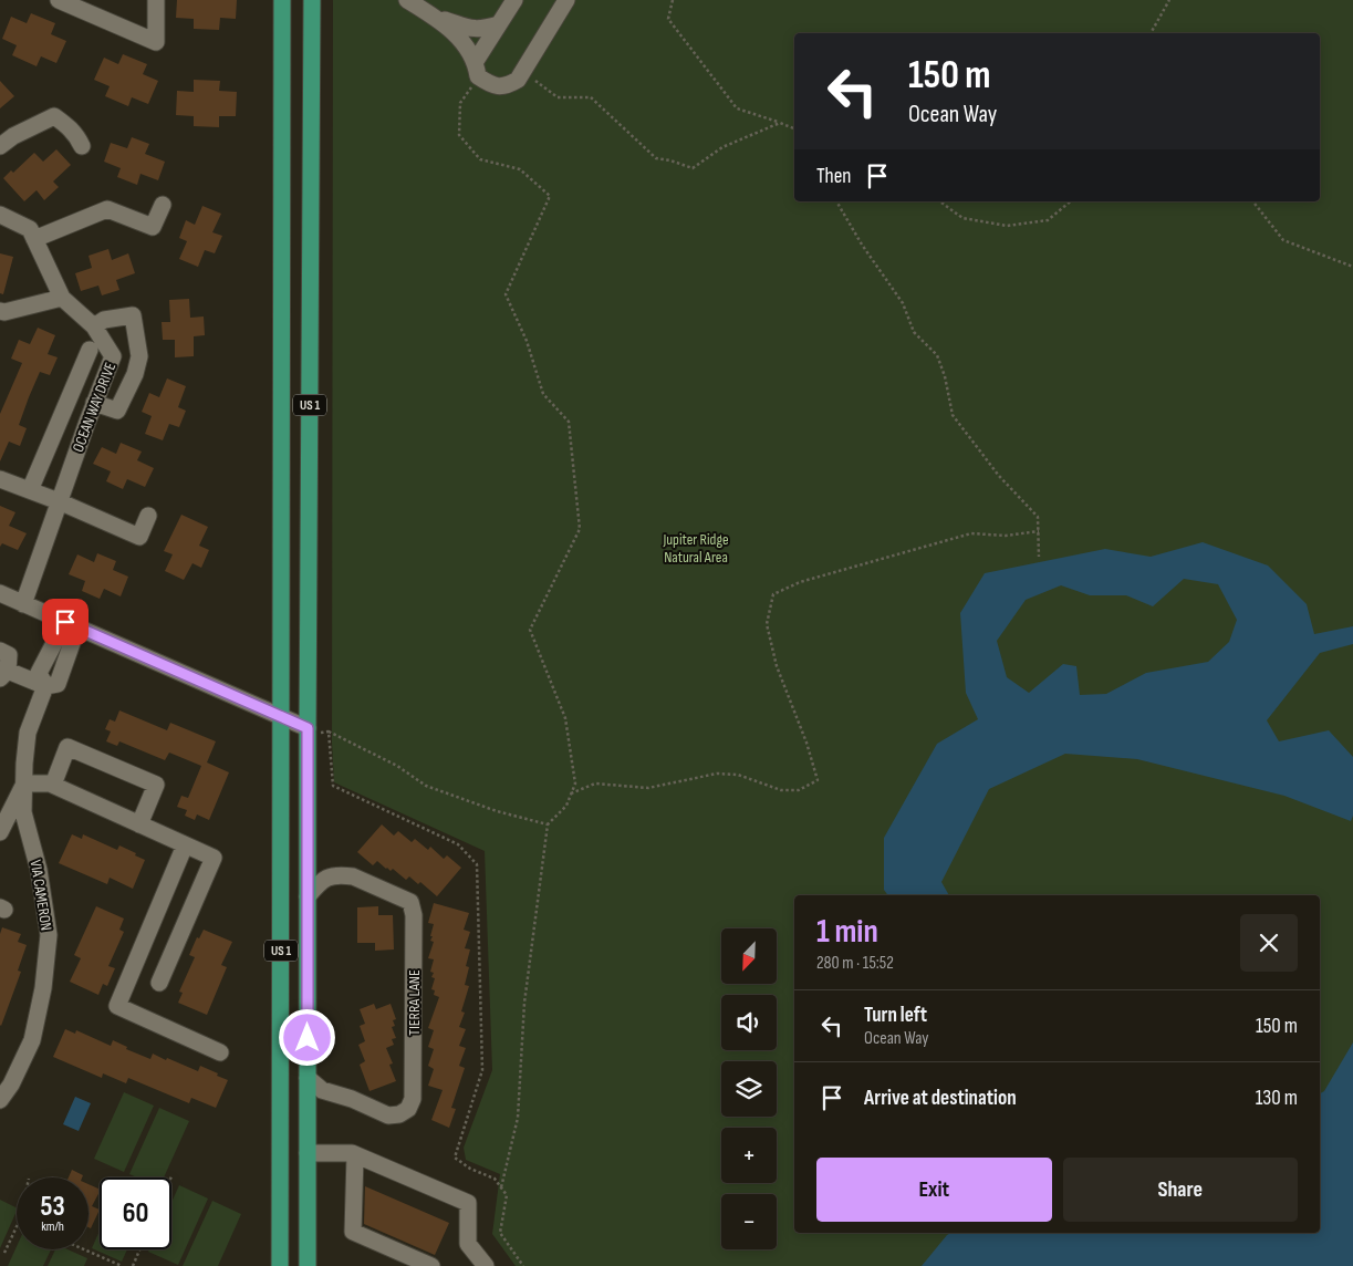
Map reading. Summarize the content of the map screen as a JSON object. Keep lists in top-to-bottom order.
{
  "streets": {
    "main road": ["US 1"],
    "street": ["OCEAN WAY DRIVE", "VIA CAMERON", "TIERRA LANE"]
  },
  "crossings": [
    ["US 1", "TIERRA LANE"]
  ],
  "parks": ["Jupiter Ridge Natural Area"],
  "north": "bottom left",
  "page": {
    "turn": ["150 m", "Ocean Way"],
    "then": "Then",
    "heading": ["1 min", "280 m · 15:52"],
    "map_buttons": ["+", "−"],
    "list": [
      {
        "name": "Turn left",
        "note": "Ocean Way",
        "value": "150 m"
      },
      {
        "name": "Arrive at destination",
        "value": "130 m"
      }
    ],
    "buttons": ["Exit", "Share"],
    "speed": "53 km/h",
    "limit": "60"
  }
}
